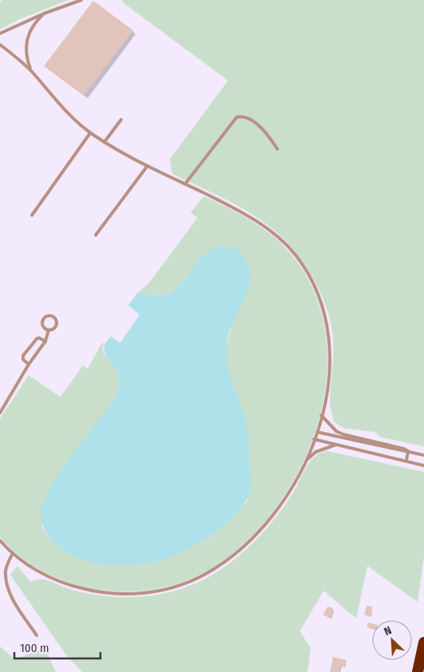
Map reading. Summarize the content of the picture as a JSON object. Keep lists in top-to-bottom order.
{
  "scale_bar": "100 m",
  "north": "top left"
}
